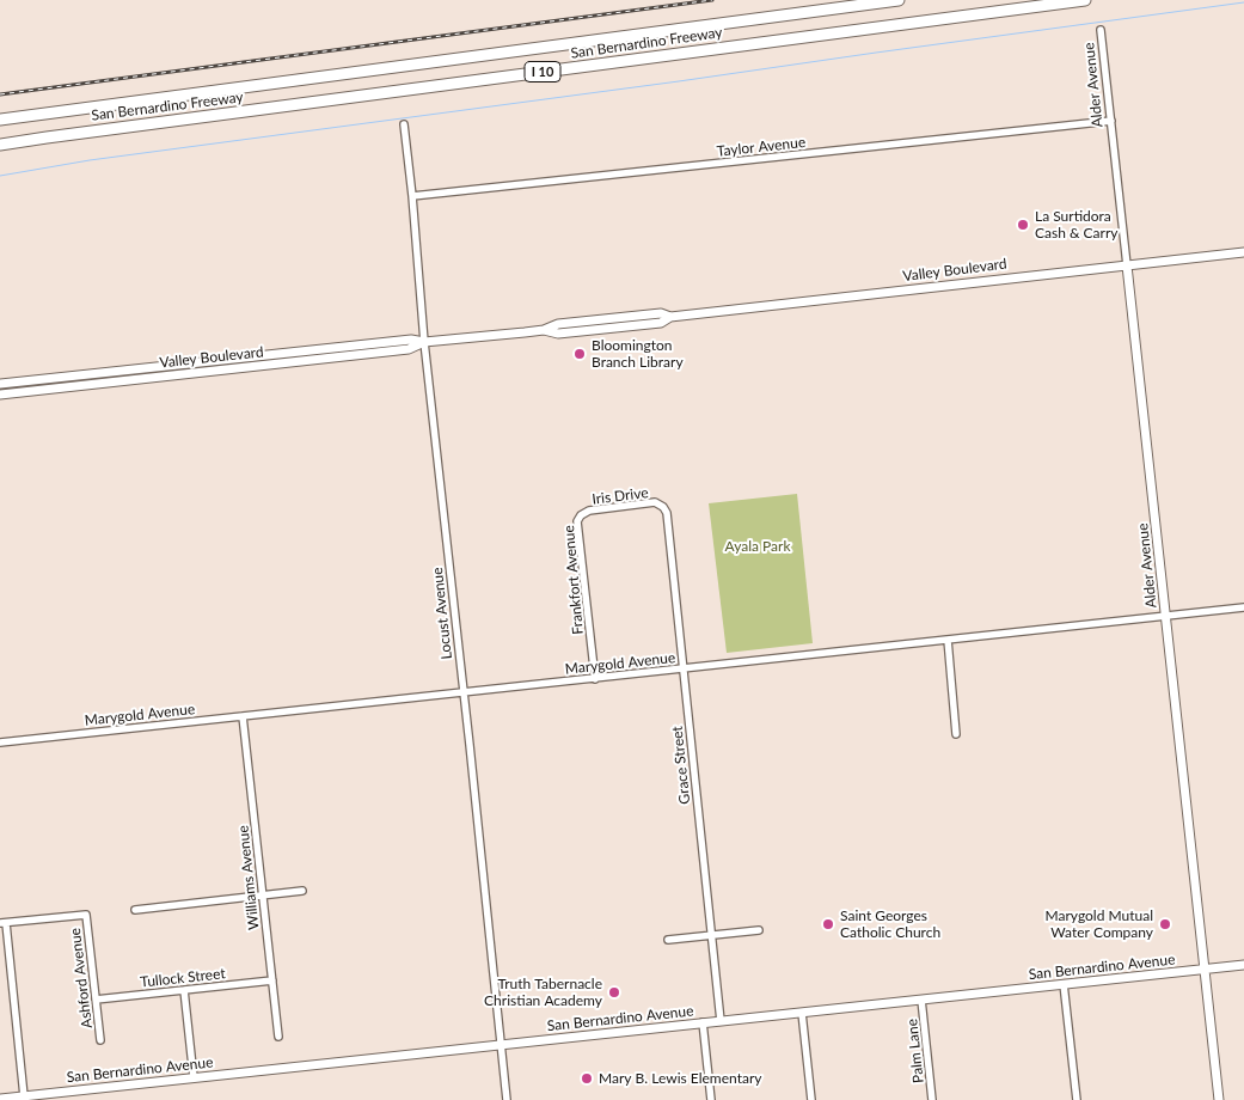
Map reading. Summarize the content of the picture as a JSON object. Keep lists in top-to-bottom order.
{
  "streets": {
    "highway": ["San Bernardino Freeway", "I 10"],
    "main road": ["Alder Avenue", "Valley Boulevard", "San Bernardino Avenue"],
    "street": [
      "Taylor Avenue",
      "Iris Drive",
      "Frankfort Avenue",
      "Locust Avenue",
      "Marygold Avenue",
      "Grace Street",
      "Williams Avenue",
      "Ashford Avenue",
      "Tullock Street",
      "Palm Lane"
    ]
  },
  "crossings": [
    ["Alder Avenue", "Taylor Avenue"],
    ["Alder Avenue", "Valley Boulevard"],
    ["Alder Avenue", "Marygold Avenue"],
    ["Alder Avenue", "San Bernardino Avenue"],
    ["Taylor Avenue", "Locust Avenue"],
    ["Valley Boulevard", "Locust Avenue"],
    ["Iris Drive", "Frankfort Avenue"],
    ["Iris Drive", "Grace Street"],
    ["Frankfort Avenue", "Marygold Avenue"],
    ["Locust Avenue", "Marygold Avenue"],
    ["Locust Avenue", "San Bernardino Avenue"],
    ["Marygold Avenue", "Grace Street"],
    ["Marygold Avenue", "Williams Avenue"],
    ["Grace Street", "San Bernardino Avenue"],
    ["Williams Avenue", "Tullock Street"],
    ["San Bernardino Avenue", "Palm Lane"],
    ["Ashford Avenue", "Tullock Street"]
  ],
  "parks": ["Ayala Park"],
  "places": [
    "La Surtidora Cash & Carry",
    "Bloomington Branch Library",
    "Saint Georges Catholic Church",
    "Marygold Mutual Water Company",
    "Truth Tabernacle Christian Academy",
    "Mary B. Lewis Elementary"
  ]
}
